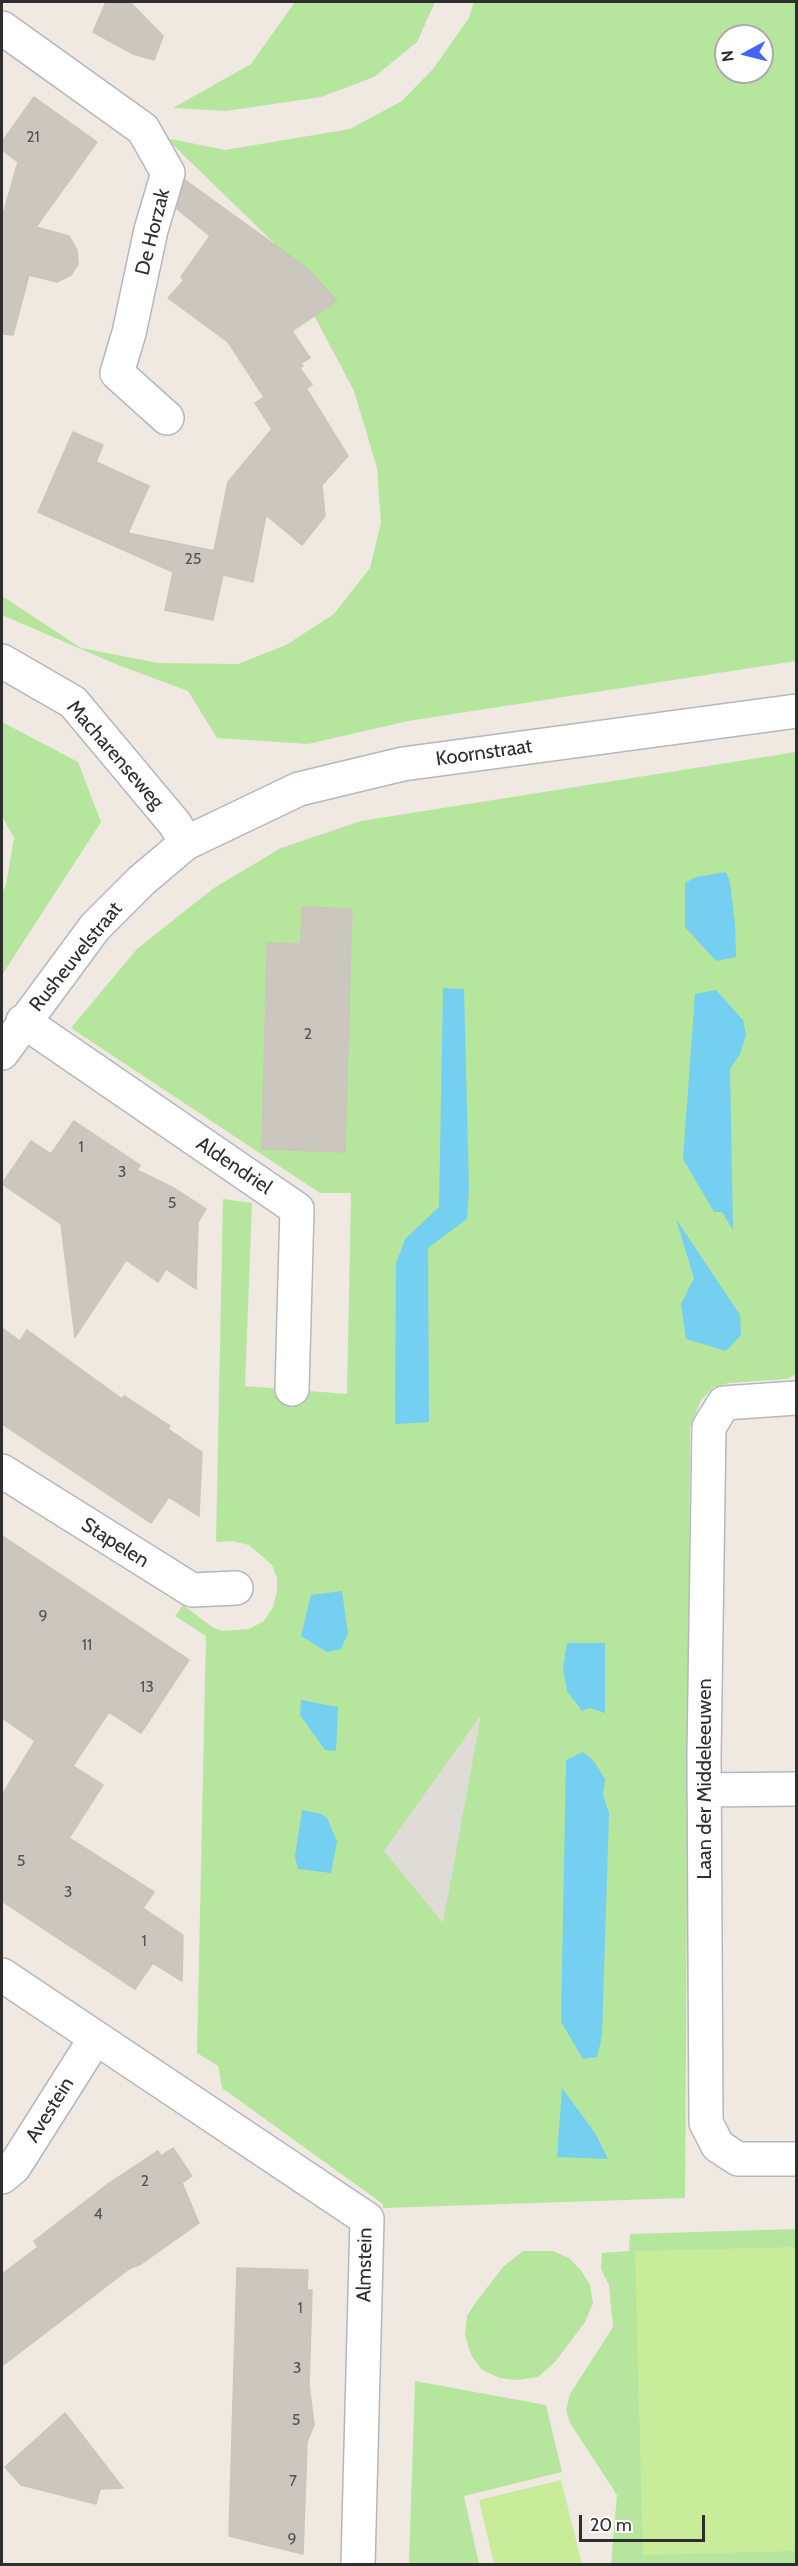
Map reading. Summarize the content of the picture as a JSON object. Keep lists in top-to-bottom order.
{
  "streets": {
    "street": [
      "De Horzak",
      "Koornstraat",
      "Macharenseweg",
      "Rusheuvelstraat",
      "Aldendriel",
      "Stapelen",
      "Laan der Middeleeuwen",
      "Avestein",
      "Almstein"
    ]
  },
  "crossings": [
    ["Koornstraat", "Macharenseweg"],
    ["Koornstraat", "Rusheuvelstraat"],
    ["Macharenseweg", "Rusheuvelstraat"],
    ["Rusheuvelstraat", "Aldendriel"],
    ["Avestein", "Almstein"]
  ],
  "house_numbers": [
    "21",
    "25",
    "2",
    "1",
    "3",
    "5",
    "9",
    "11",
    "13",
    "5",
    "3",
    "1",
    "2",
    "4",
    "1",
    "3",
    "5",
    "7",
    "9"
  ],
  "scale_bar": "20 m",
  "north": "left"
}
